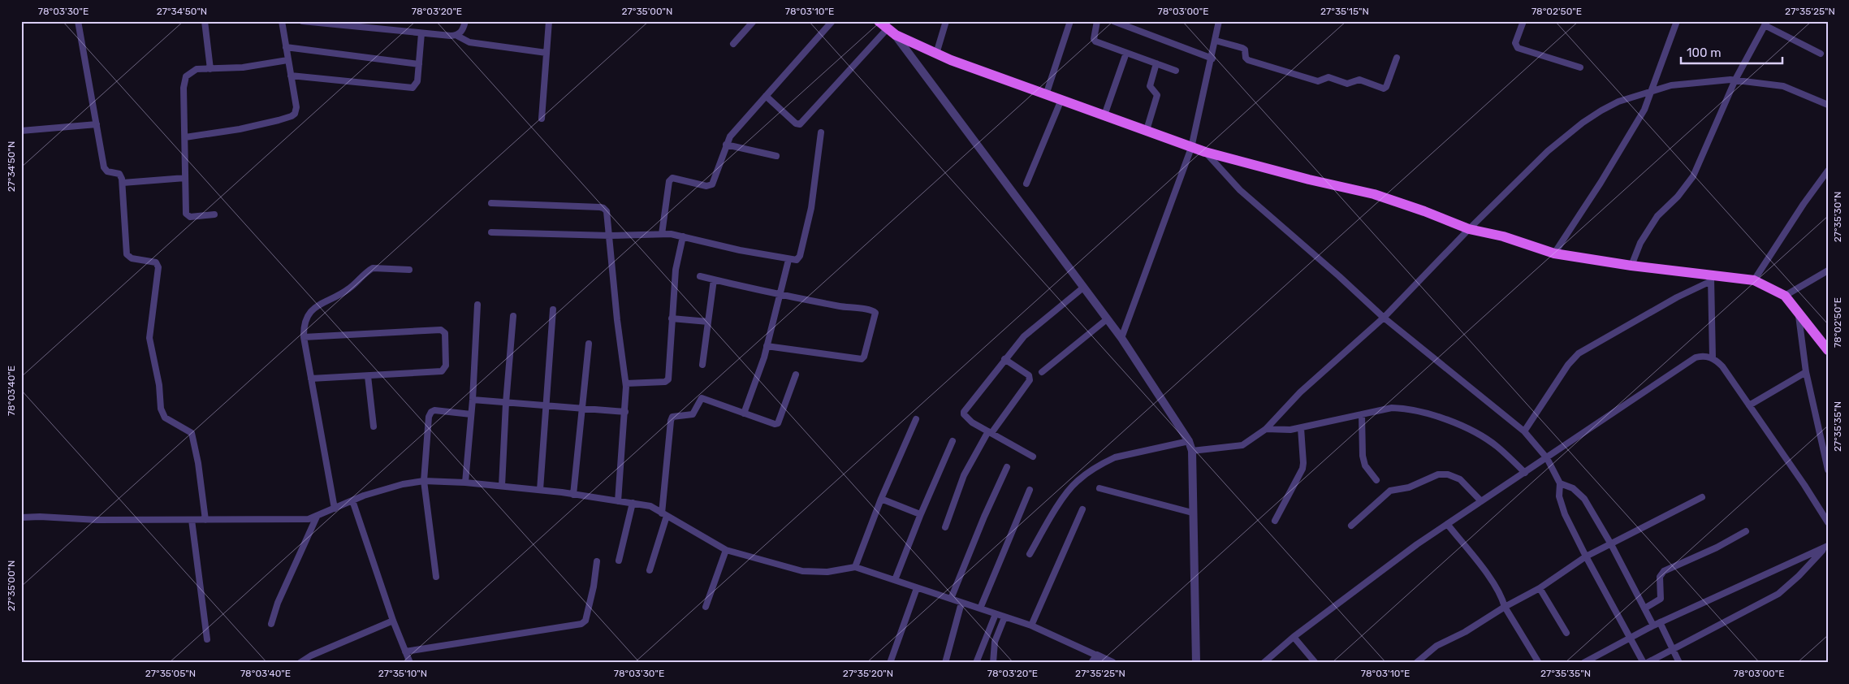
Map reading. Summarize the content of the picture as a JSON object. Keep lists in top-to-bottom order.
{
  "scale_bar": "100 m",
  "coordinates": [
    "78°03'30\"E",
    "27°34'50\"N",
    "78°03'20\"E",
    "27°35'00\"N",
    "78°03'10\"E",
    "78°03'00\"E",
    "27°35'15\"N",
    "78°02'50\"E",
    "27°35'25\"N",
    "27°35'30\"N",
    "78°03'40\"E",
    "27°35'35\"N",
    "27°35'05\"N",
    "27°35'10\"N",
    "27°35'20\"N"
  ]
}
